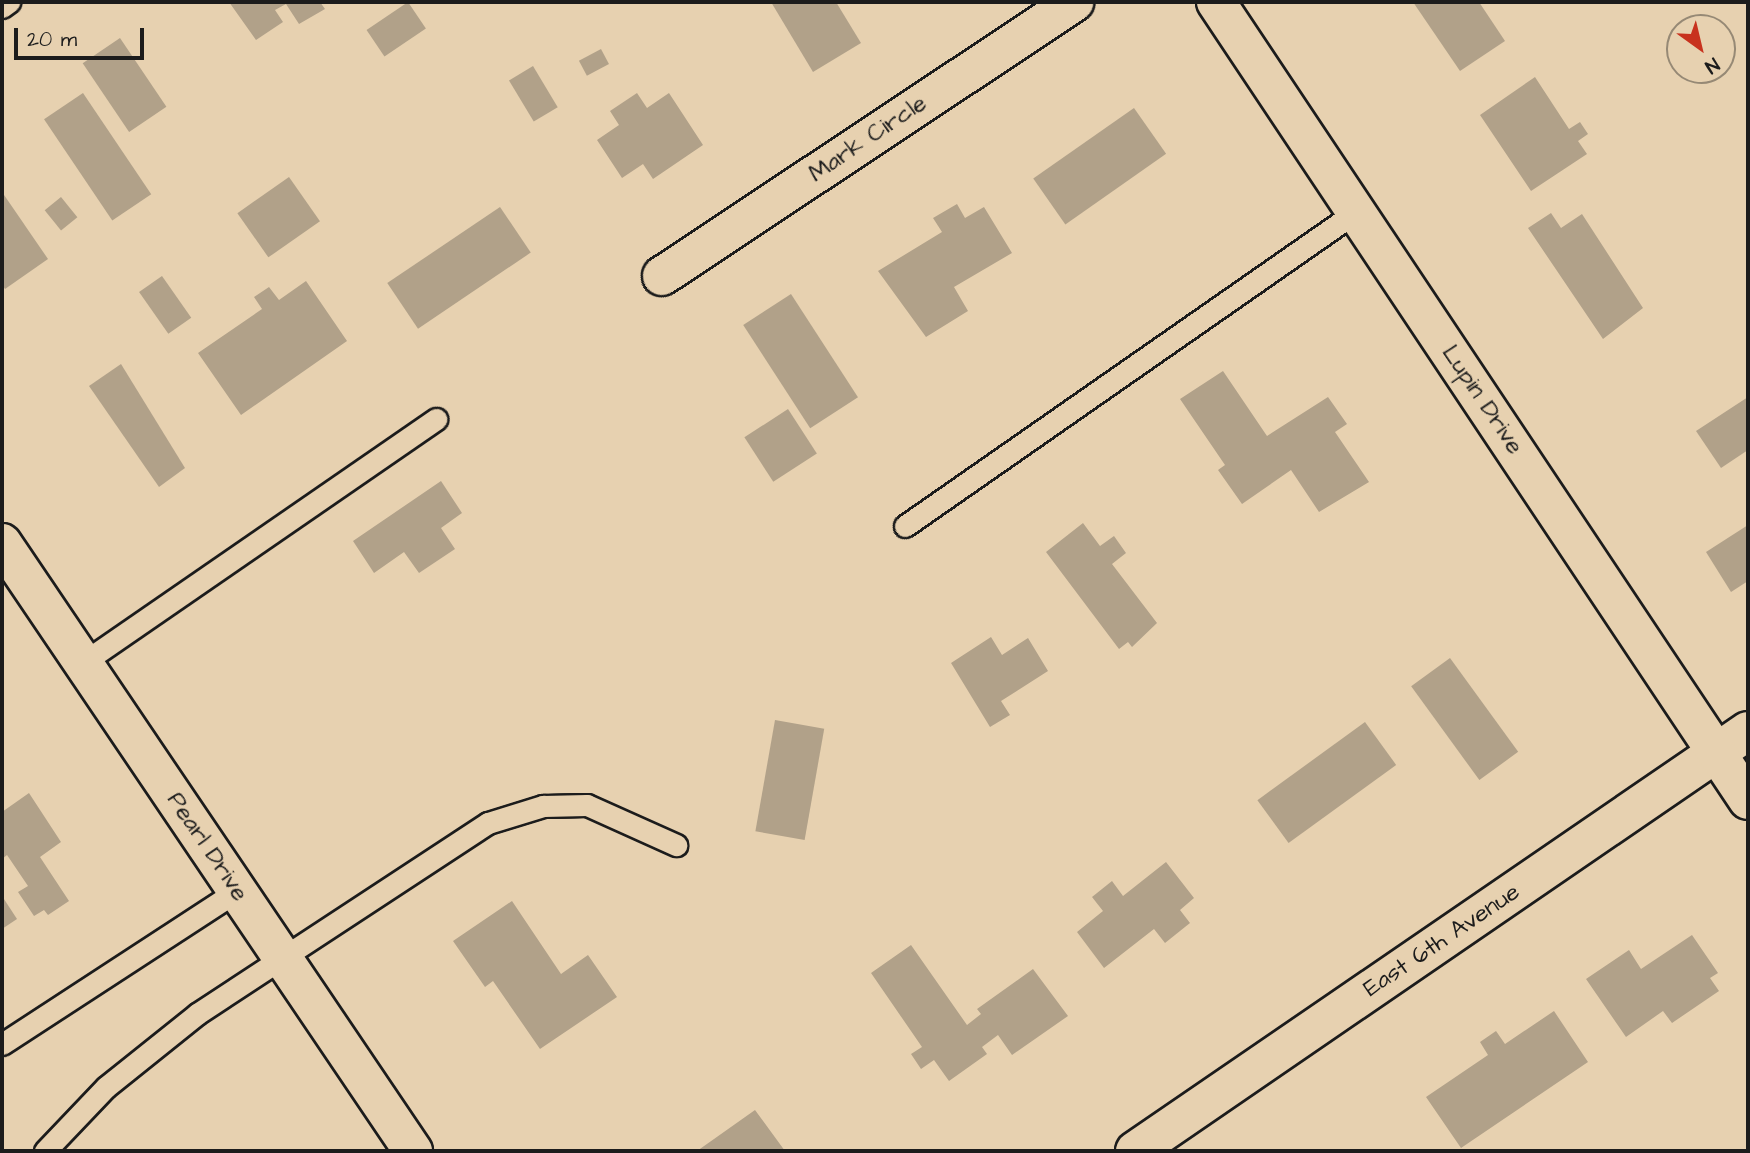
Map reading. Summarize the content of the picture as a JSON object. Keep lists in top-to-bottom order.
{
  "streets": {
    "street": [
      "Mark Circle",
      "Lupin Drive",
      "Pearl Drive",
      "East 6th Avenue"
    ]
  },
  "crossings": [
    ["Lupin Drive", "East 6th Avenue"]
  ],
  "scale_bar": "20 m",
  "north": "bottom right"
}
